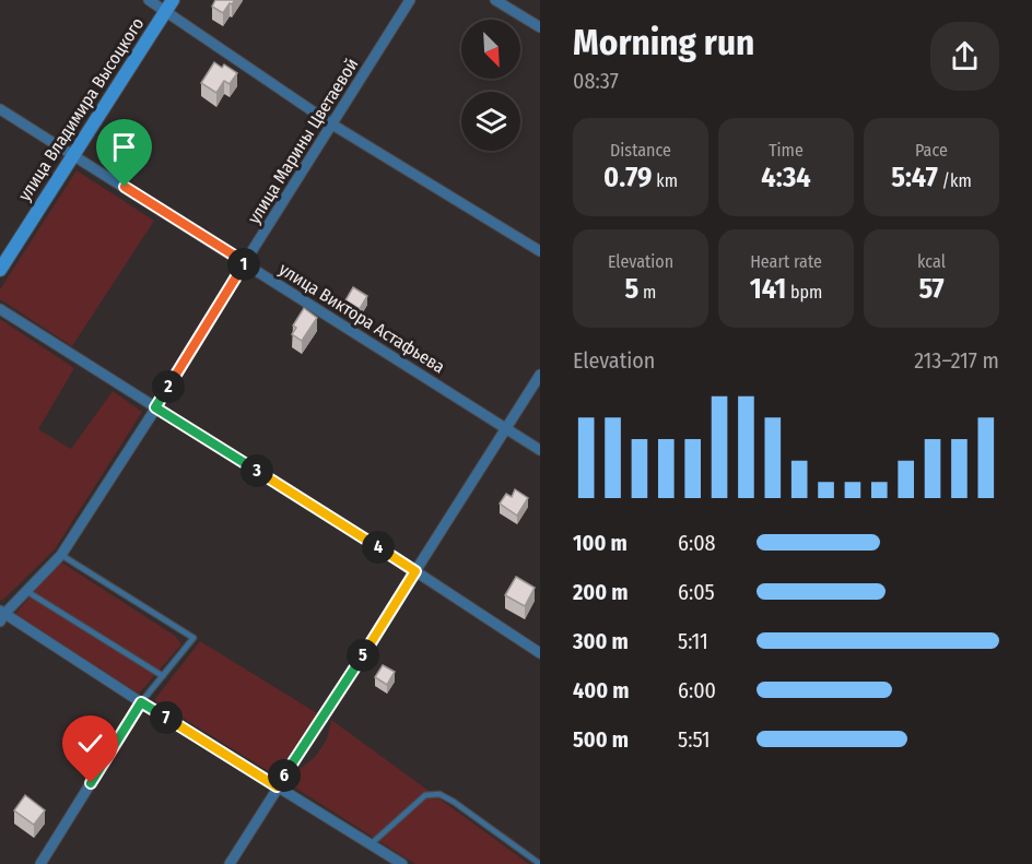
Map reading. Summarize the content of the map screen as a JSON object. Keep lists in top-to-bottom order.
{
  "streets": {
    "street": ["улица Владимира Высоцкого", "улица Марины Цветаевой", "улица Виктора Астафьева"]
  },
  "crossings": [
    ["улица Владимира Высоцкого", "улица Виктора Астафьева"],
    ["улица Марины Цветаевой", "улица Виктора Астафьева"]
  ],
  "north": "bottom right",
  "page": {
    "heading": ["Morning run", "08:37"],
    "stats": [
      ["Distance", "0.79 km"],
      ["Time", "4:34"],
      ["Pace", "5:47 /km"],
      ["Elevation", "5 m"],
      ["Heart rate", "141 bpm"],
      ["kcal", "57"]
    ],
    "pins": [
      "1",
      "2",
      "3",
      "4",
      "5",
      "7",
      "6"
    ],
    "chart": ["Elevation", "213–217 m"],
    "list": [
      {
        "name": "100 m",
        "note": "6:08"
      },
      {
        "name": "200 m",
        "note": "6:05"
      },
      {
        "name": "300 m",
        "note": "5:11"
      },
      {
        "name": "400 m",
        "note": "6:00"
      },
      {
        "name": "500 m",
        "note": "5:51"
      }
    ]
  }
}
